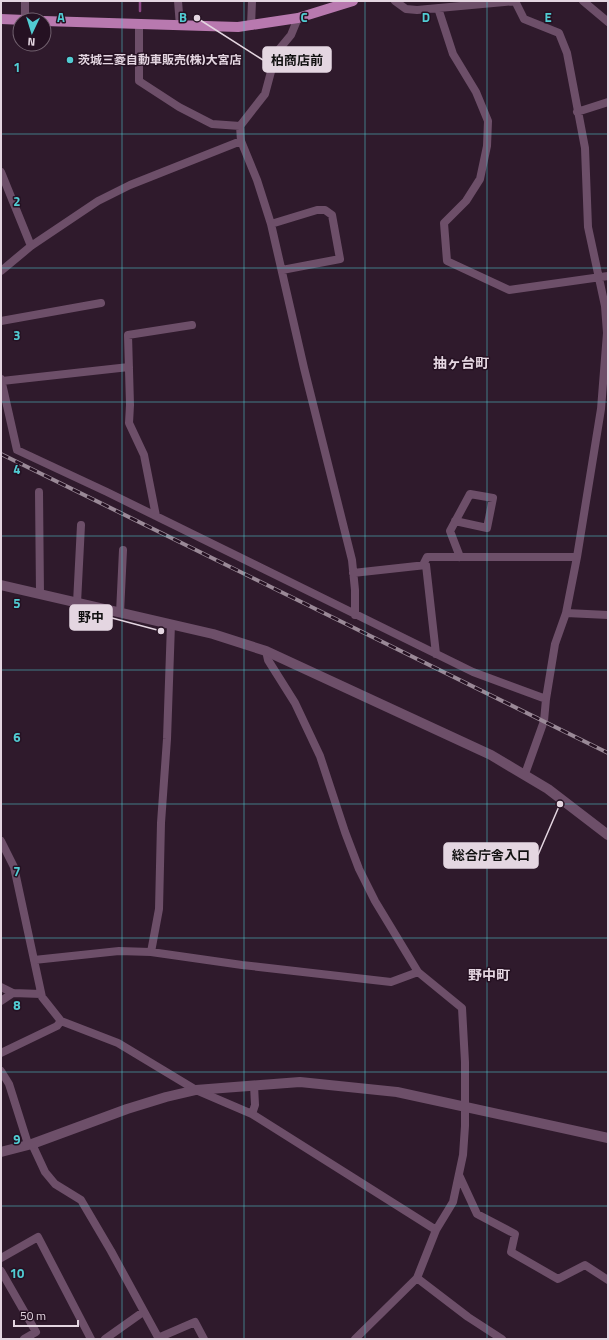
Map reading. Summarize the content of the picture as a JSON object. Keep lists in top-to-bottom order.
{
  "districts": ["抽ヶ台町", "野中町"],
  "places": [
    "柏商店前",
    "茨城三菱自動車販売(株)大宮店",
    "野中",
    "総合庁舎入口"
  ],
  "scale_bar": "50 m",
  "north": "bottom",
  "grid": {
    "columns": [
      "A",
      "B",
      "C",
      "D",
      "E"
    ],
    "rows": [
      "1",
      "2",
      "3",
      "4",
      "5",
      "6",
      "7",
      "8",
      "9",
      "10"
    ]
  }
}
